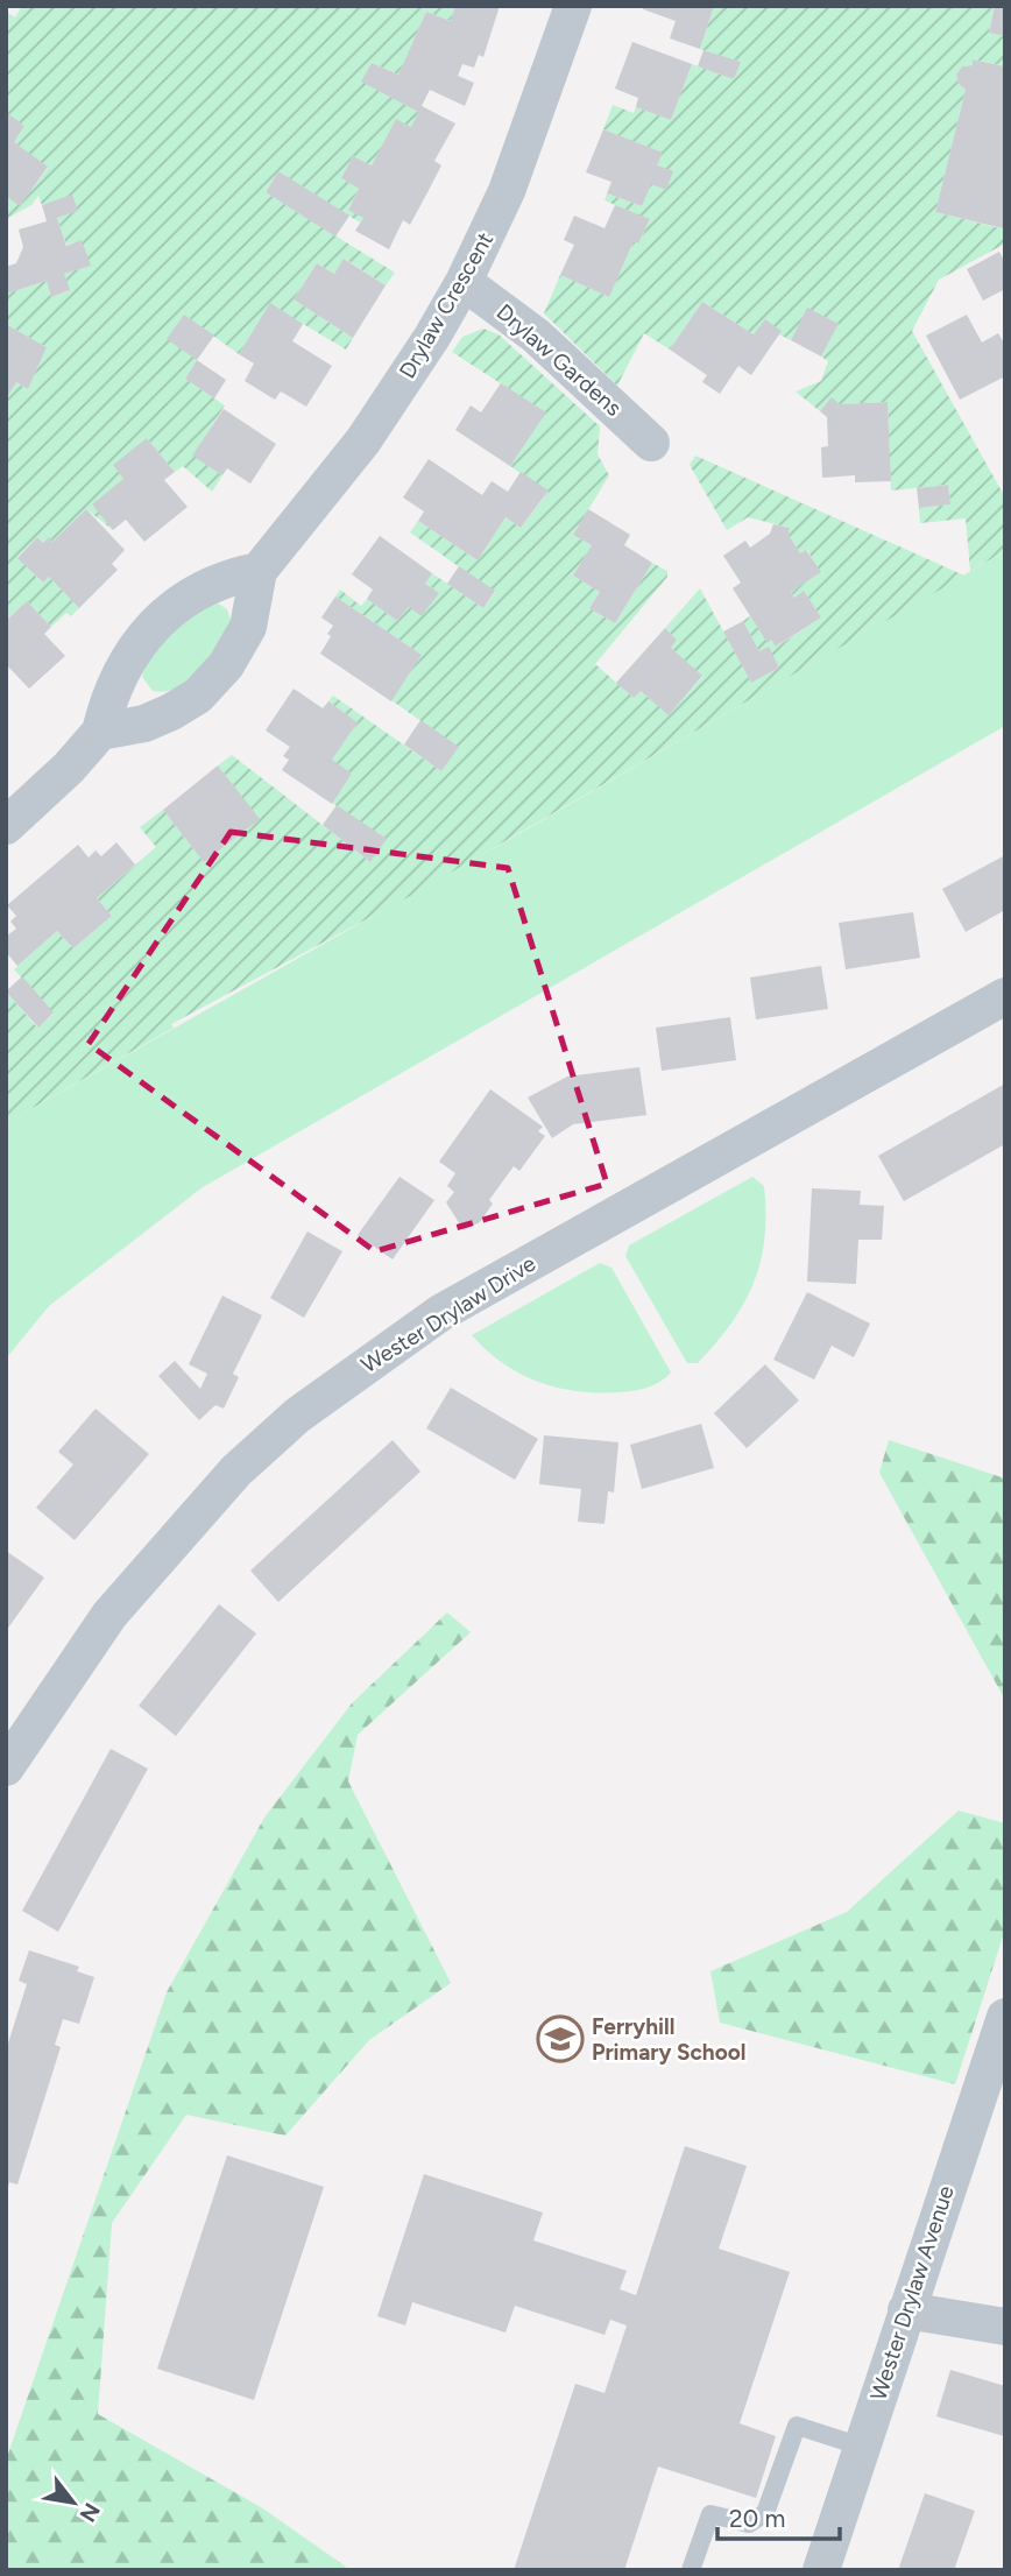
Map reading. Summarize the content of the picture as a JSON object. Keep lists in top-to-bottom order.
{
  "streets": {
    "street": [
      "Drylaw Crescent",
      "Drylaw Gardens",
      "Wester Drylaw Drive",
      "Wester Drylaw Avenue"
    ]
  },
  "crossings": [
    ["Drylaw Crescent", "Drylaw Gardens"]
  ],
  "places": {
    "school or university": ["Ferryhill Primary School"]
  },
  "scale_bar": "20 m",
  "north": "bottom right"
}
